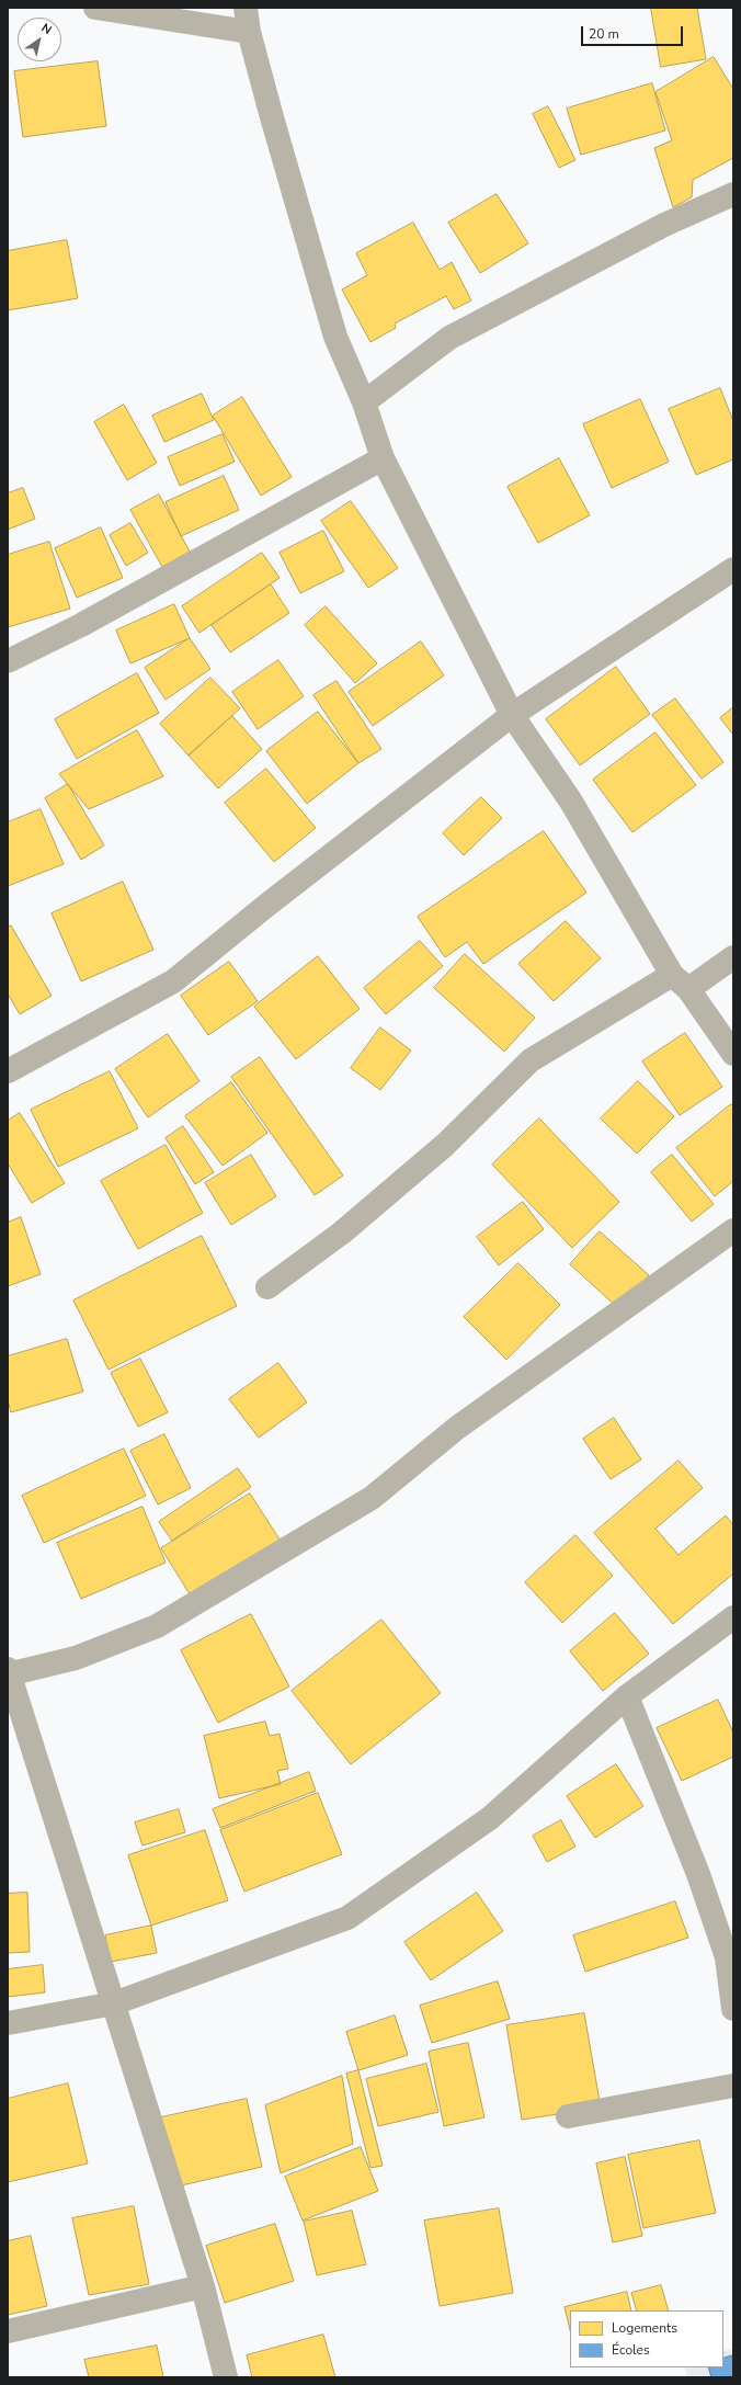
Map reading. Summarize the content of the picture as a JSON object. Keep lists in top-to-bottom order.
{
  "legend": ["Logements", "Écoles"],
  "scale_bar": "20 m",
  "north": "top right"
}
